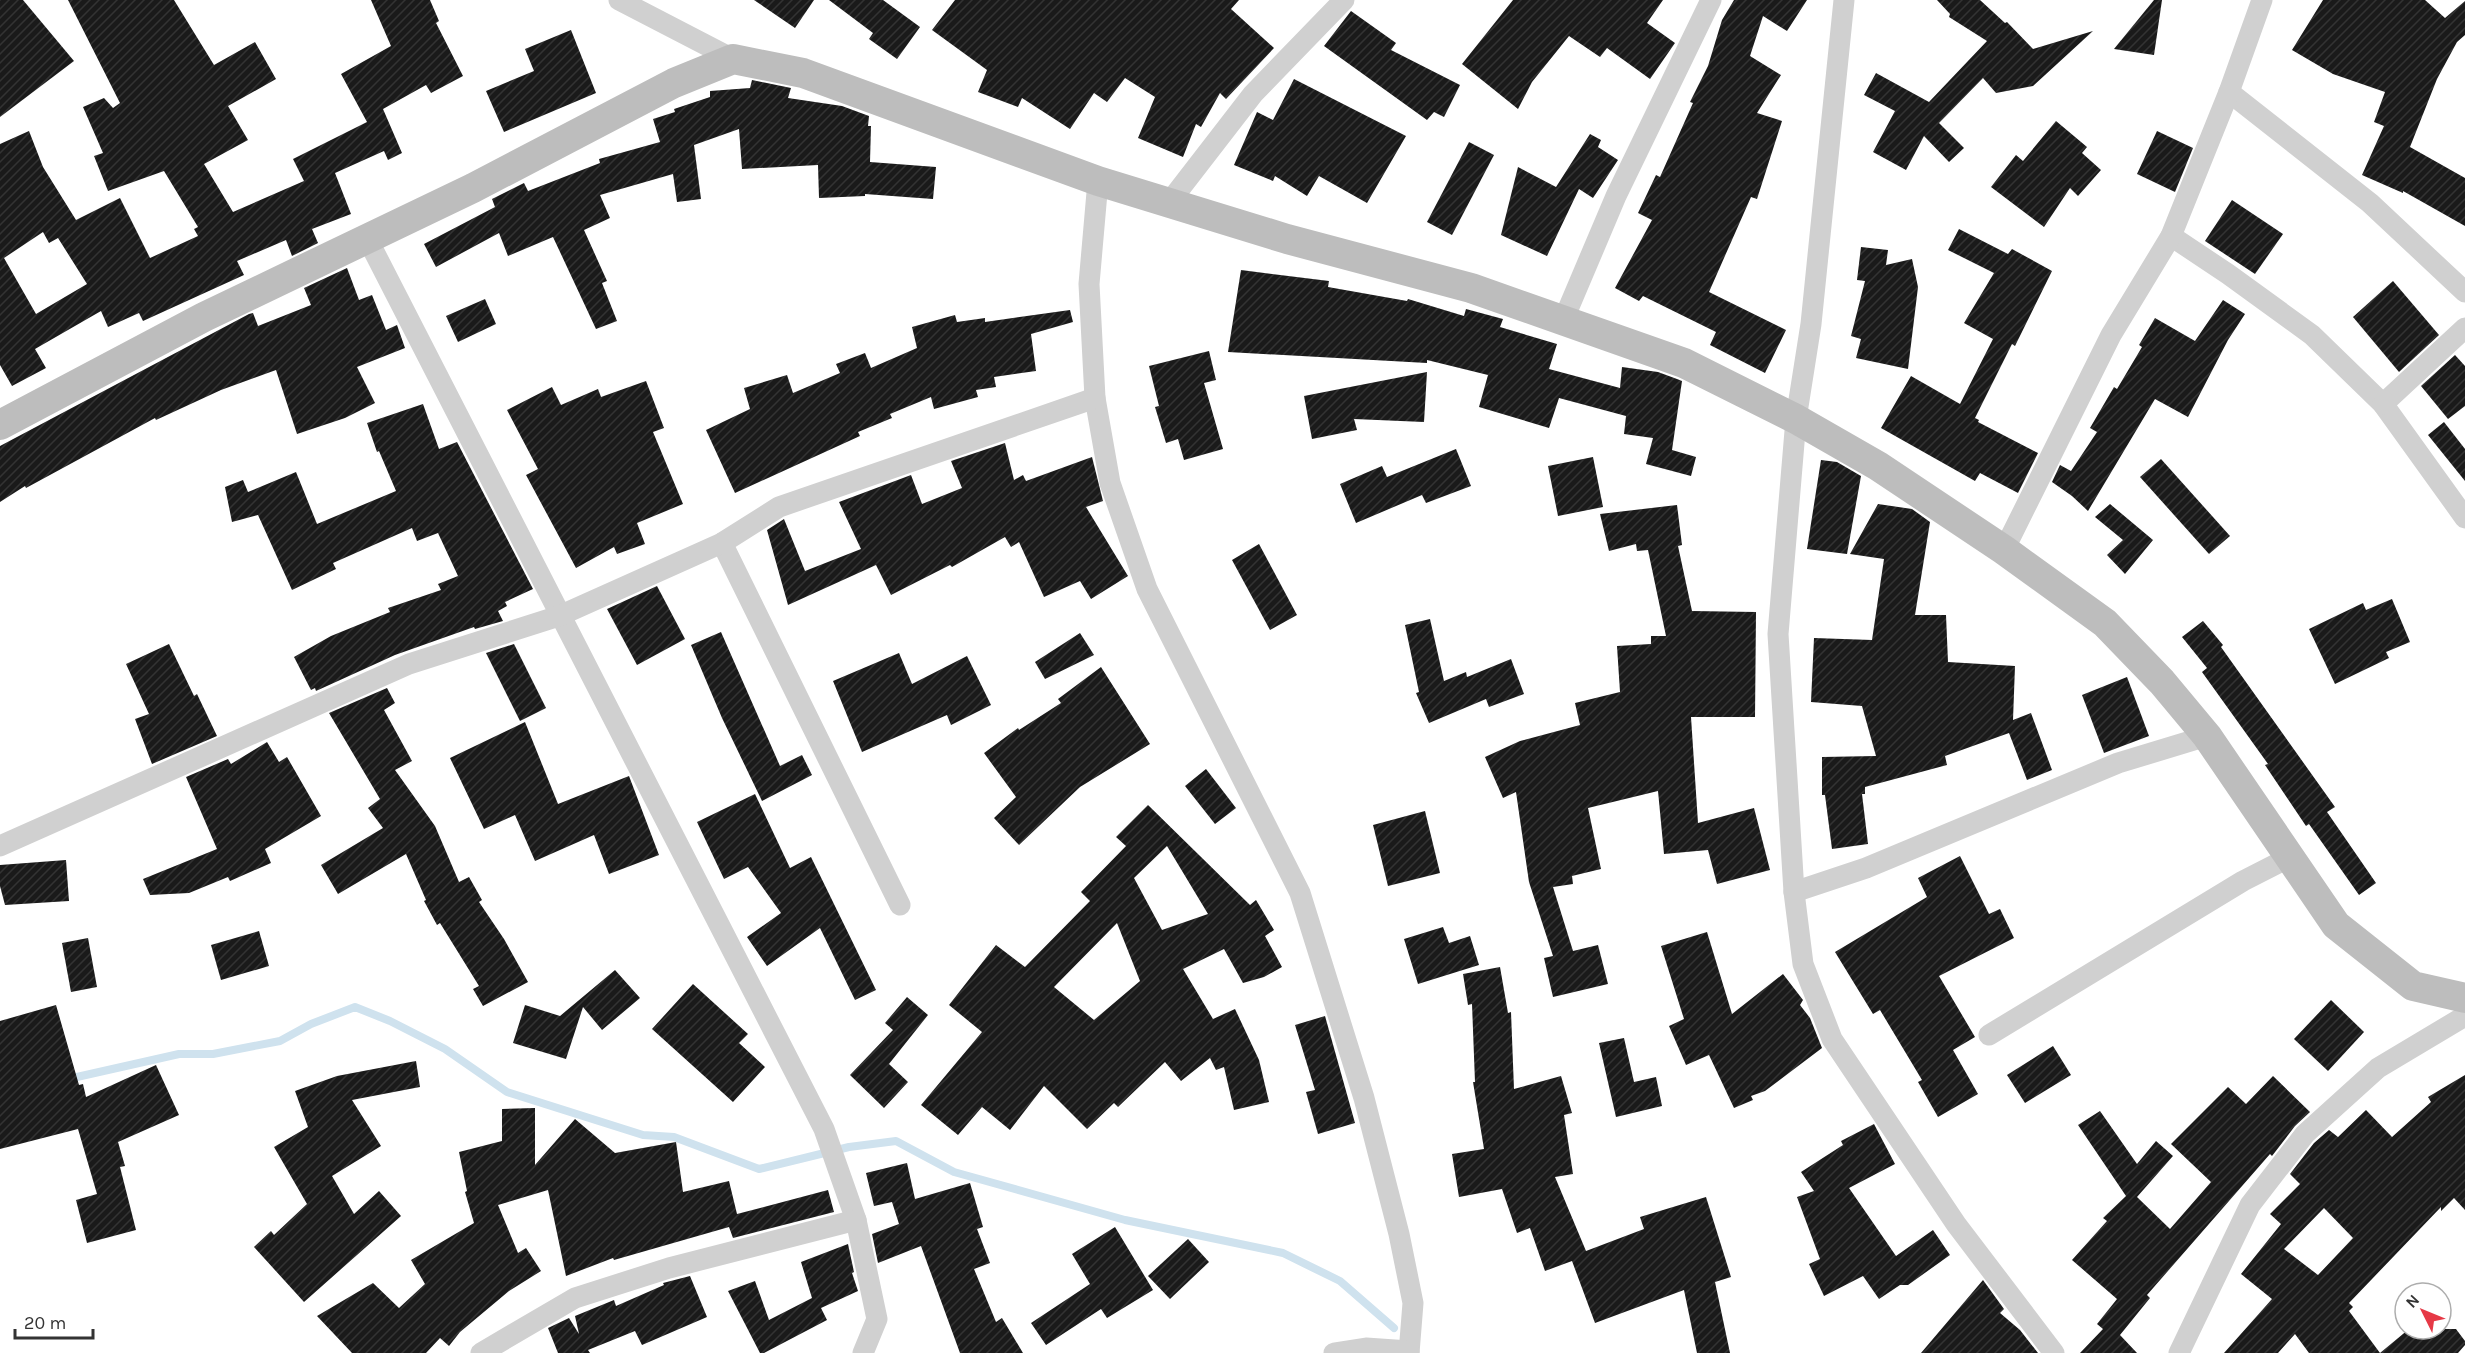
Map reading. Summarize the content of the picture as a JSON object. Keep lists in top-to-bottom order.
{
  "scale_bar": "20 m",
  "north": "top left"
}
